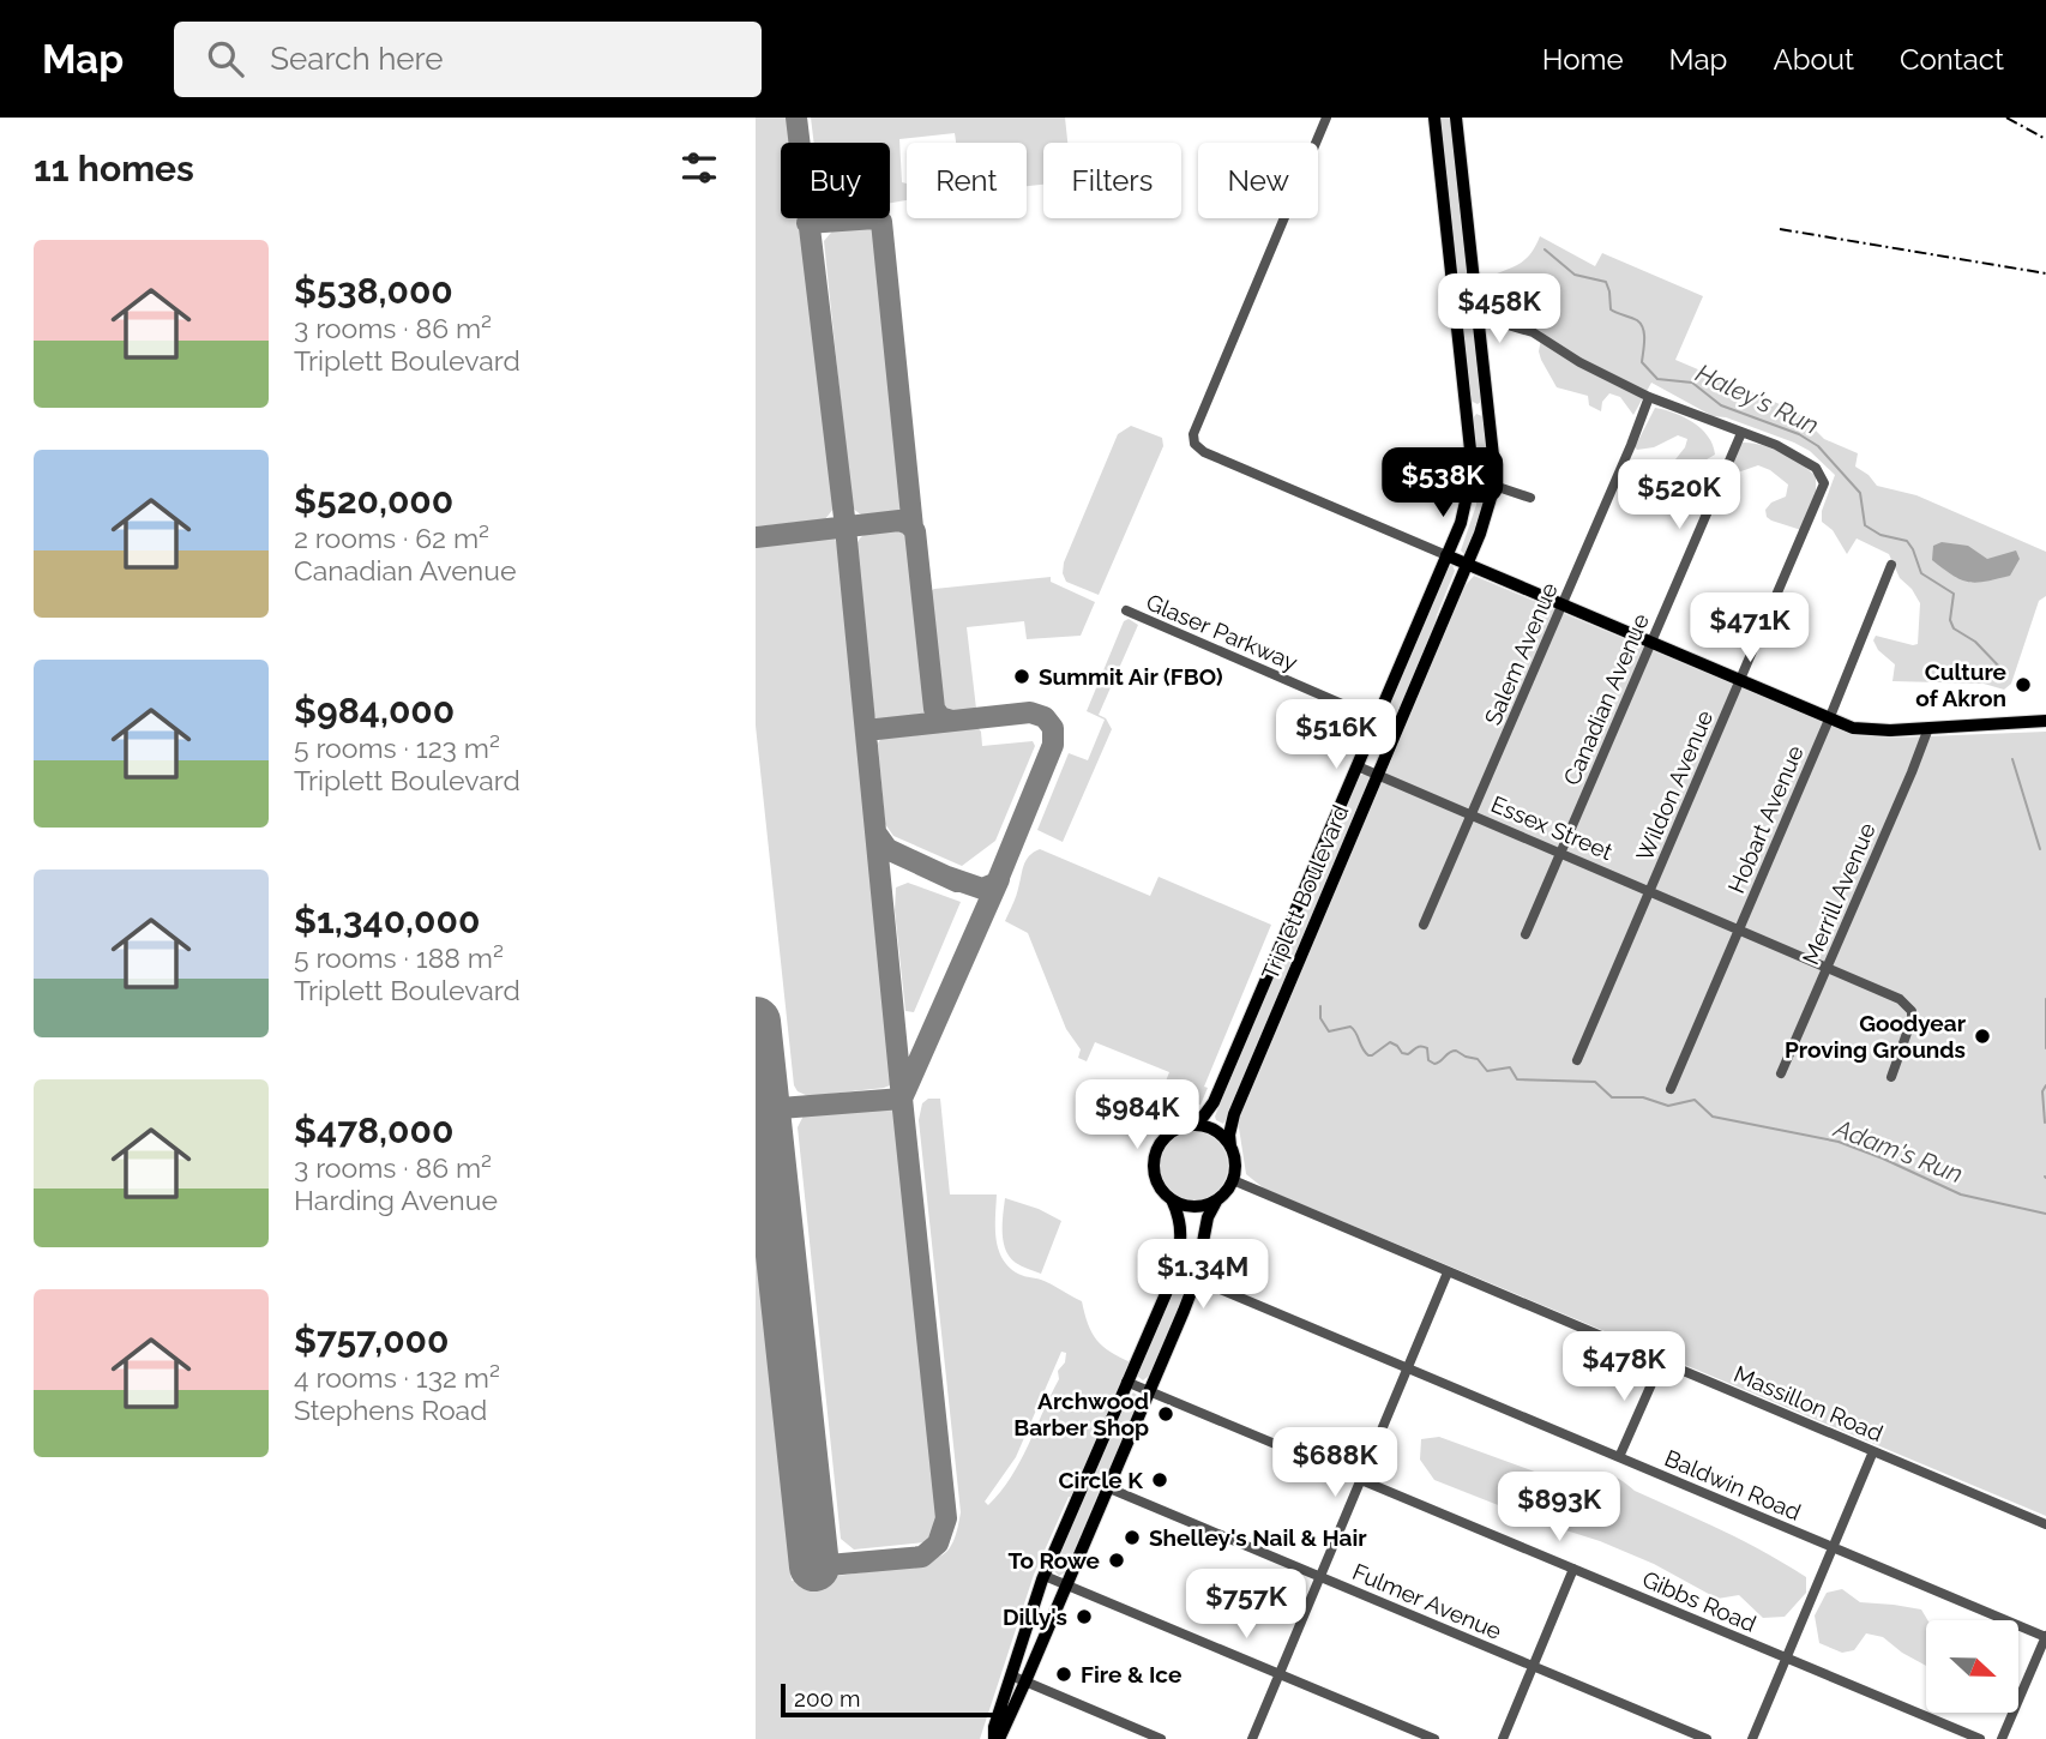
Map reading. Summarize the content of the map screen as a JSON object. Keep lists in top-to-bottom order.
{
  "streets": {
    "main road": ["Triplett Boulevard"],
    "street": [
      "Glaser Parkway",
      "Salem Avenue",
      "Canadian Avenue",
      "Wildon Avenue",
      "Hobart Avenue",
      "Essex Street",
      "Merrill Avenue",
      "Massillon Road",
      "Baldwin Road",
      "Fulmer Avenue",
      "Gibbs Road"
    ]
  },
  "crossings": [
    ["Glaser Parkway", "Triplett Boulevard"],
    ["Salem Avenue", "Essex Street"],
    ["Canadian Avenue", "Wildon Avenue"],
    ["Canadian Avenue", "Essex Street"],
    ["Wildon Avenue", "Essex Street"],
    ["Hobart Avenue", "Essex Street"],
    ["Essex Street", "Triplett Boulevard"],
    ["Essex Street", "Merrill Avenue"],
    ["Triplett Boulevard", "Massillon Road"]
  ],
  "water": ["Haley's Run", "Adam's Run"],
  "places": [
    "Summit Air (FBO)",
    "Culture of Akron",
    "Goodyear Proving Grounds",
    "Archwood Barber Shop",
    "Circle K",
    "Shelley's Nail & Hair",
    "To Rowe",
    "Dilly's",
    "Fire & Ice"
  ],
  "scale_bar": "200 m",
  "north": "right",
  "page": {
    "header": "Map",
    "search": "Search here",
    "nav": [
      "Home",
      "Map",
      "About",
      "Contact"
    ],
    "heading": "11 homes",
    "chip": [
      "Buy",
      "Rent",
      "Filters",
      "New"
    ],
    "list": [
      {
        "name": "$538,000",
        "note": "3 rooms · 86 m² · Triplett Boulevard"
      },
      {
        "name": "$520,000",
        "note": "2 rooms · 62 m² · Canadian Avenue"
      },
      {
        "name": "$984,000",
        "note": "5 rooms · 123 m² · Triplett Boulevard"
      },
      {
        "name": "$1,340,000",
        "note": "5 rooms · 188 m² · Triplett Boulevard"
      },
      {
        "name": "$478,000",
        "note": "3 rooms · 86 m² · Harding Avenue"
      },
      {
        "name": "$757,000",
        "note": "4 rooms · 132 m² · Stephens Road"
      }
    ],
    "price": [
      "$458K",
      "$538K",
      "$520K",
      "$471K",
      "$516K",
      "$984K",
      "$1.34M",
      "$478K",
      "$688K",
      "$893K",
      "$757K"
    ],
    "scale": "200 m"
  }
}
